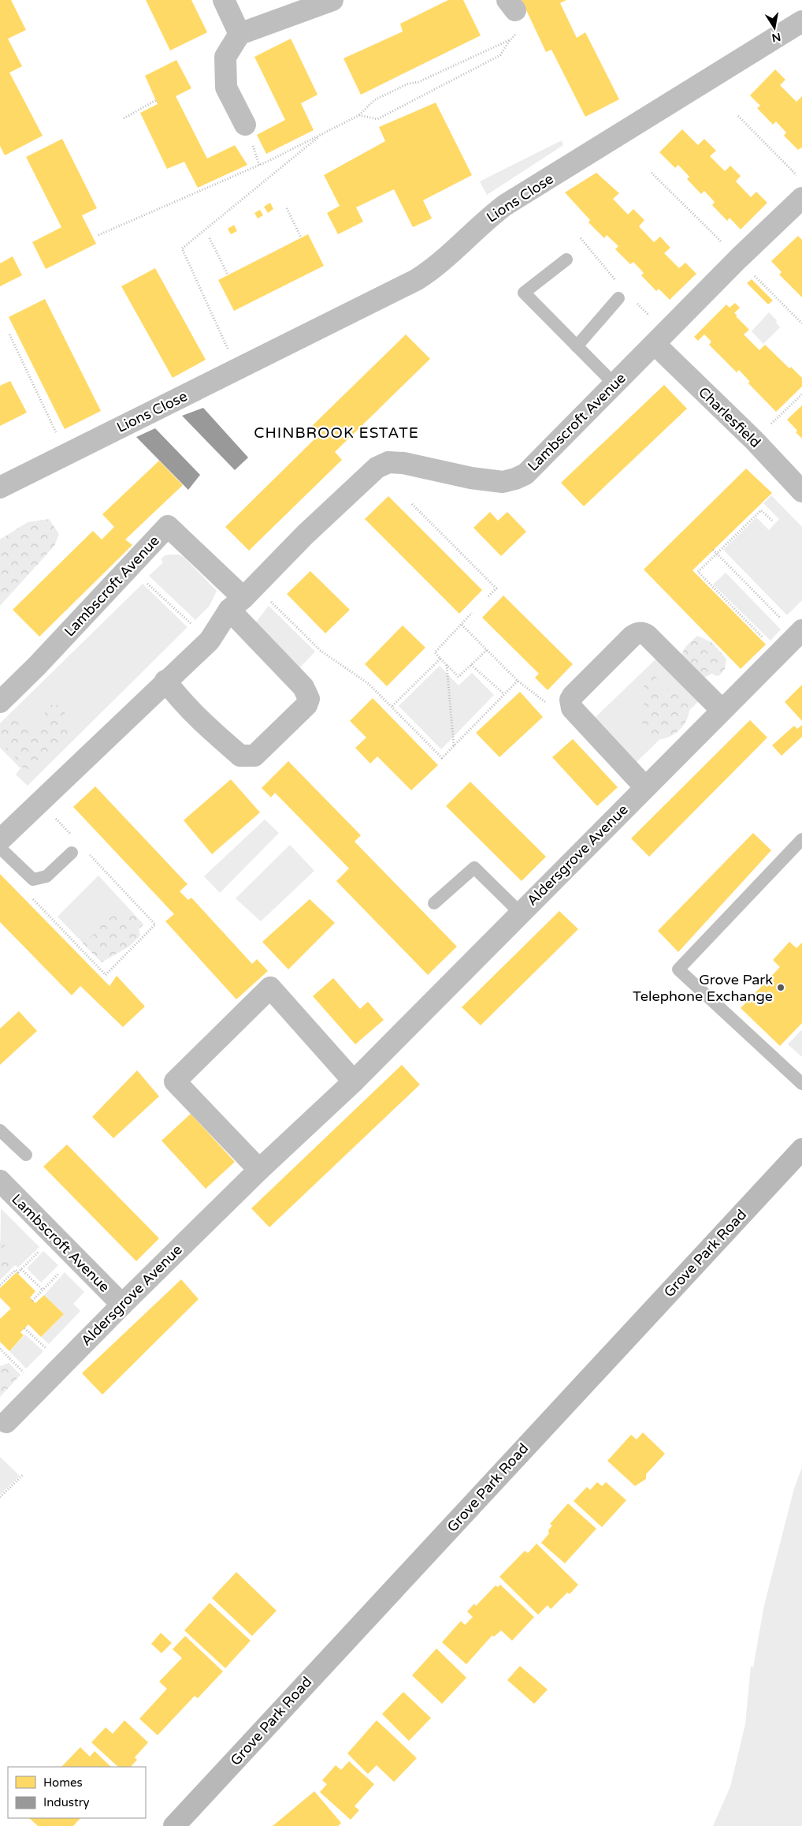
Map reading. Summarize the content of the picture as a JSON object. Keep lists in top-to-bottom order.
{
  "streets": {
    "main road": ["Grove Park Road"],
    "street": [
      "Lions Close",
      "Charlesfield",
      "Lambscroft Avenue",
      "Aldersgrove Avenue"
    ]
  },
  "crossings": [
    ["Charlesfield", "Lambscroft Avenue"],
    ["Lambscroft Avenue", "Aldersgrove Avenue"]
  ],
  "districts": ["CHINBROOK ESTATE"],
  "places": ["Grove Park Telephone Exchange"],
  "legend": ["Homes", "Industry"],
  "north": "bottom"
}
